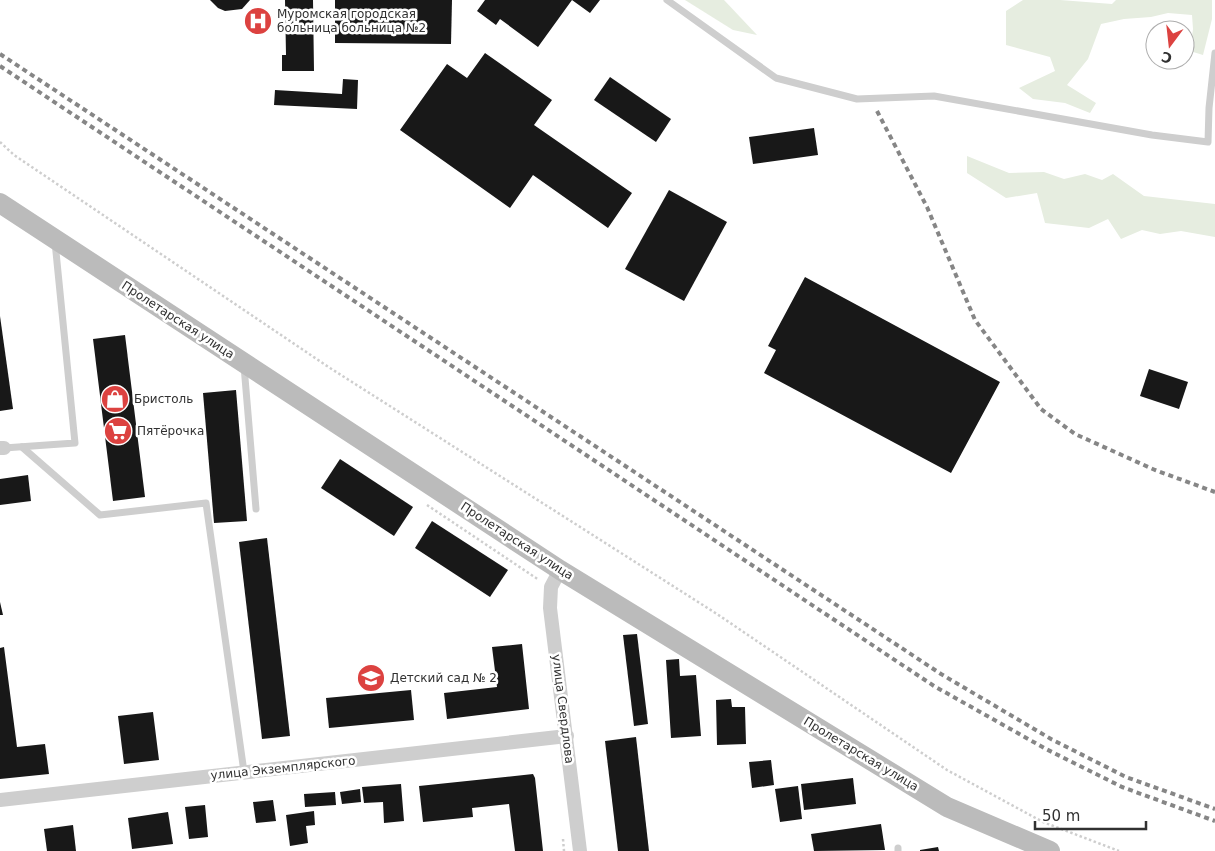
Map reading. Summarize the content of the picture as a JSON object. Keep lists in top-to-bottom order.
{
  "streets": {
    "street": ["Пролетарская улица", "улица Свердлова", "улица Экземплярского"]
  },
  "crossings": [
    ["Пролетарская улица", "улица Свердлова"],
    ["улица Свердлова", "улица Экземплярского"]
  ],
  "places": {
    "hospital": ["Муромская городская больница больница №2"],
    "shop": ["Бристоль"],
    "supermarket": ["Пятёрочка"],
    "school or university": ["Детский сад № 2"]
  },
  "scale_bar": "50 m",
  "north": "bottom"
}
